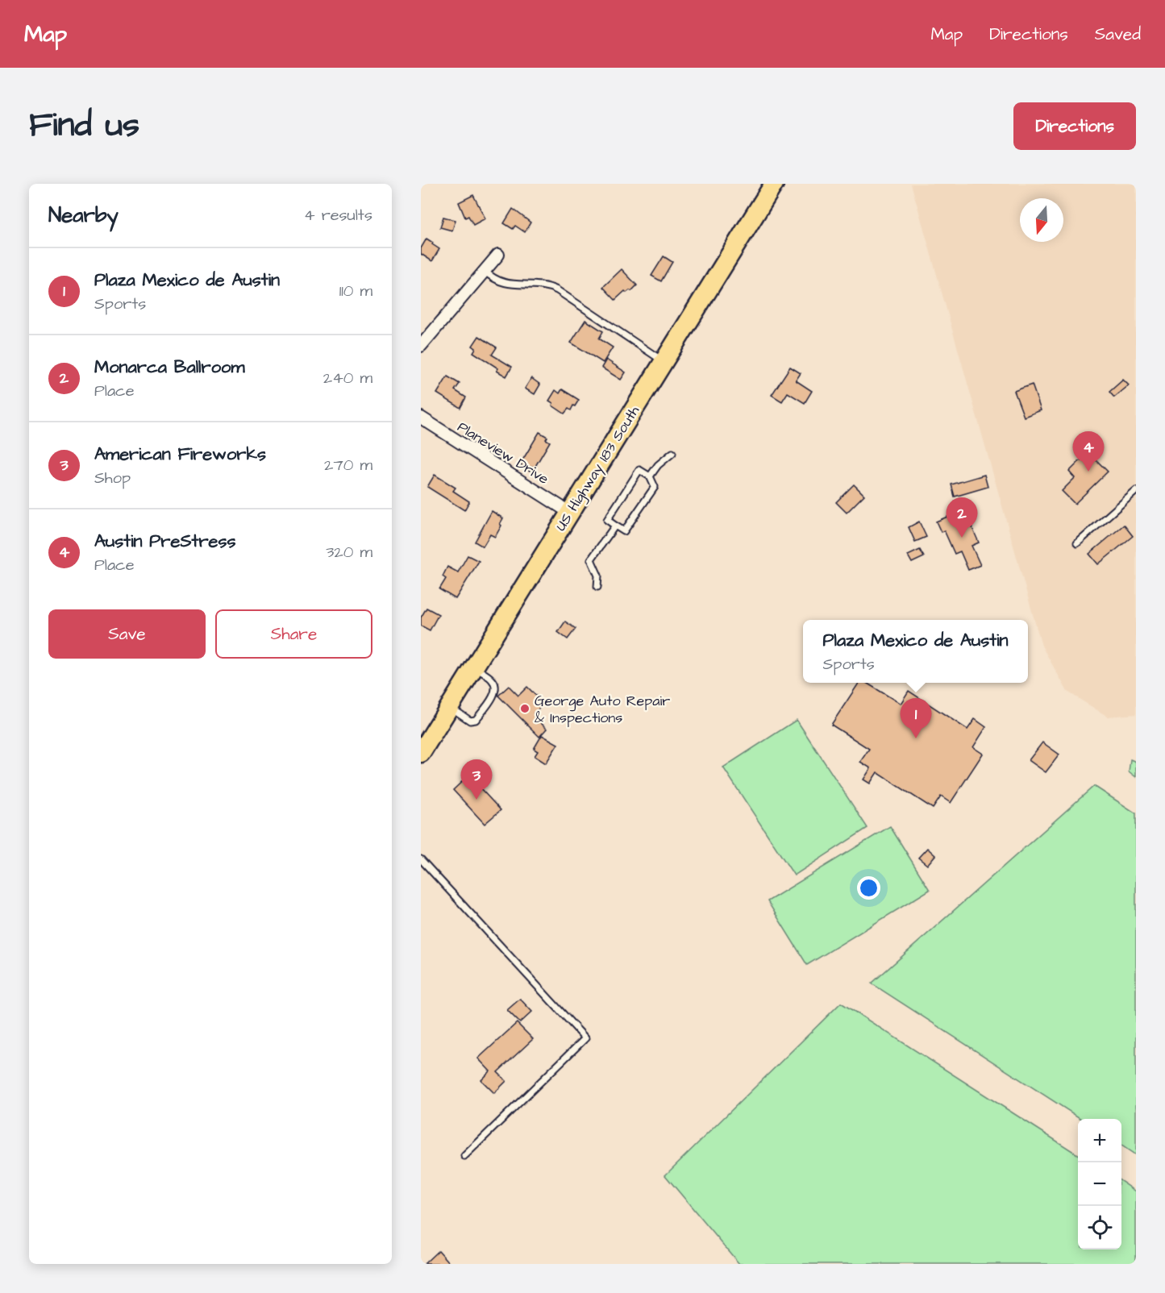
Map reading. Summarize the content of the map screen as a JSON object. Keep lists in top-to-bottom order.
{
  "streets": {
    "highway": ["US Highway 183 South"],
    "street": ["Planeview Drive"]
  },
  "crossings": [
    ["Planeview Drive", "US Highway 183 South"]
  ],
  "places": ["George Auto Repair & Inspections"],
  "north": "bottom",
  "page": {
    "header": "Map",
    "nav": ["Map", "Directions", "Saved"],
    "title": "Find us",
    "buttons": [
      "Directions",
      ["Save", "Share"]
    ],
    "heading": ["Nearby", "4 results"],
    "list": [
      {
        "mark": "1",
        "name": "Plaza Mexico de Austin",
        "note": "Sports",
        "value": "110 m"
      },
      {
        "mark": "2",
        "name": "Monarca Ballroom",
        "note": "Place",
        "value": "240 m"
      },
      {
        "mark": "3",
        "name": "American Fireworks",
        "note": "Shop",
        "value": "270 m"
      },
      {
        "mark": "4",
        "name": "Austin PreStress",
        "note": "Place",
        "value": "320 m"
      }
    ],
    "pins": [
      "4",
      "2",
      "1",
      "3"
    ],
    "popup": ["Plaza Mexico de Austin", "Sports"],
    "map_buttons": ["+", "−"]
  }
}
